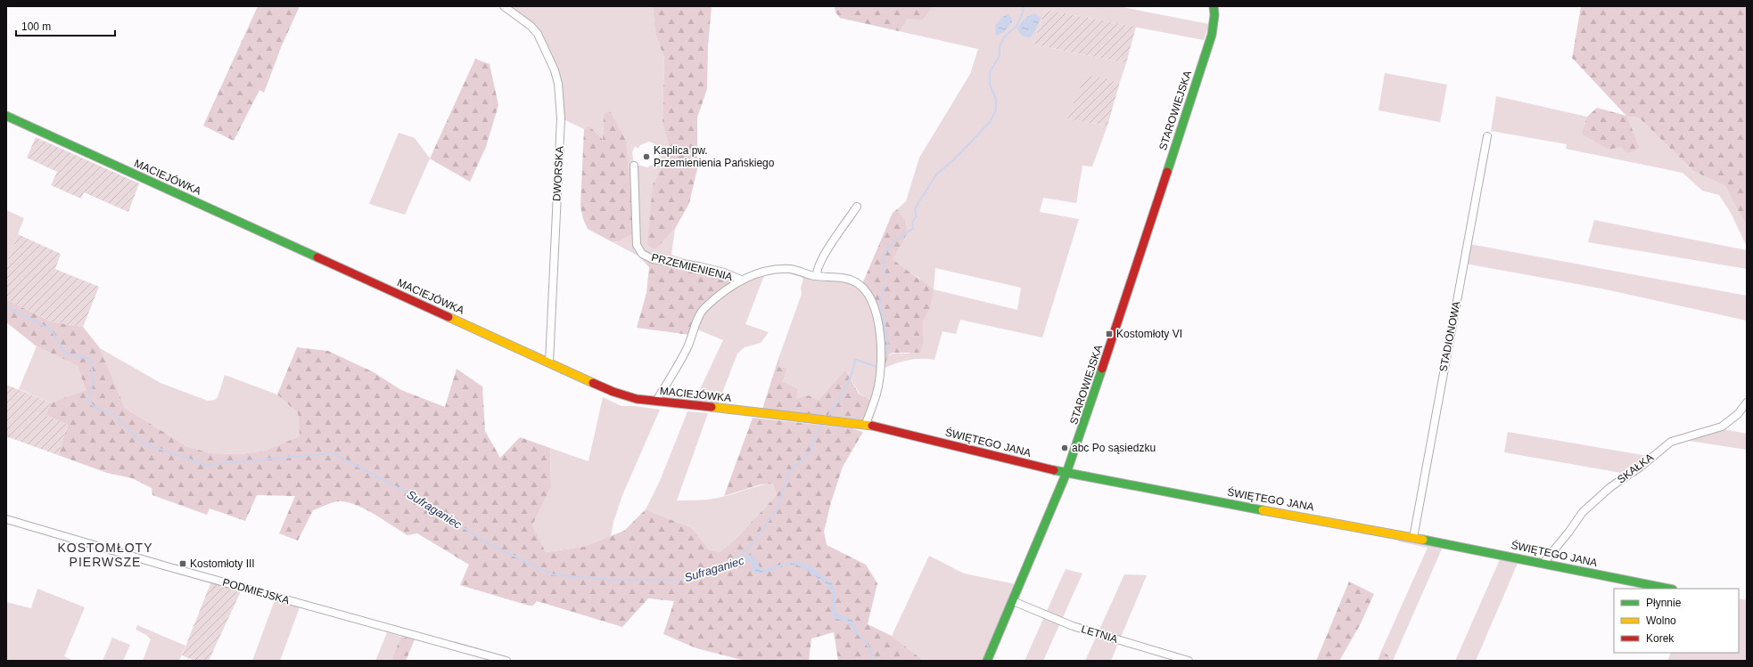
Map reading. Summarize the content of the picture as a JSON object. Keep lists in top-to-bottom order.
{
  "streets": {
    "street": [
      "STAROWIEJSKA",
      "DWORSKA",
      "MACIEJÓWKA",
      "PRZEMIENIENIA",
      "STADIONOWA",
      "ŚWIĘTEGO JANA",
      "SKAŁKA",
      "PODMIEJSKA",
      "LETNIA"
    ]
  },
  "crossings": [
    ["STAROWIEJSKA", "ŚWIĘTEGO JANA"],
    ["STAROWIEJSKA", "LETNIA"],
    ["DWORSKA", "MACIEJÓWKA"],
    ["MACIEJÓWKA", "ŚWIĘTEGO JANA"],
    ["STADIONOWA", "ŚWIĘTEGO JANA"],
    ["ŚWIĘTEGO JANA", "SKAŁKA"]
  ],
  "districts": ["KOSTOMŁOTY PIERWSZE"],
  "water": ["Sufraganiec"],
  "places": {
    "other": ["Kaplica pw. Przemienienia Pańskiego", "abc Po sąsiedzku"],
    "transit": ["Kostomłoty VI", "Kostomłoty III"]
  },
  "legend": ["Płynnie", "Wolno", "Korek"],
  "scale_bar": "100 m"
}
